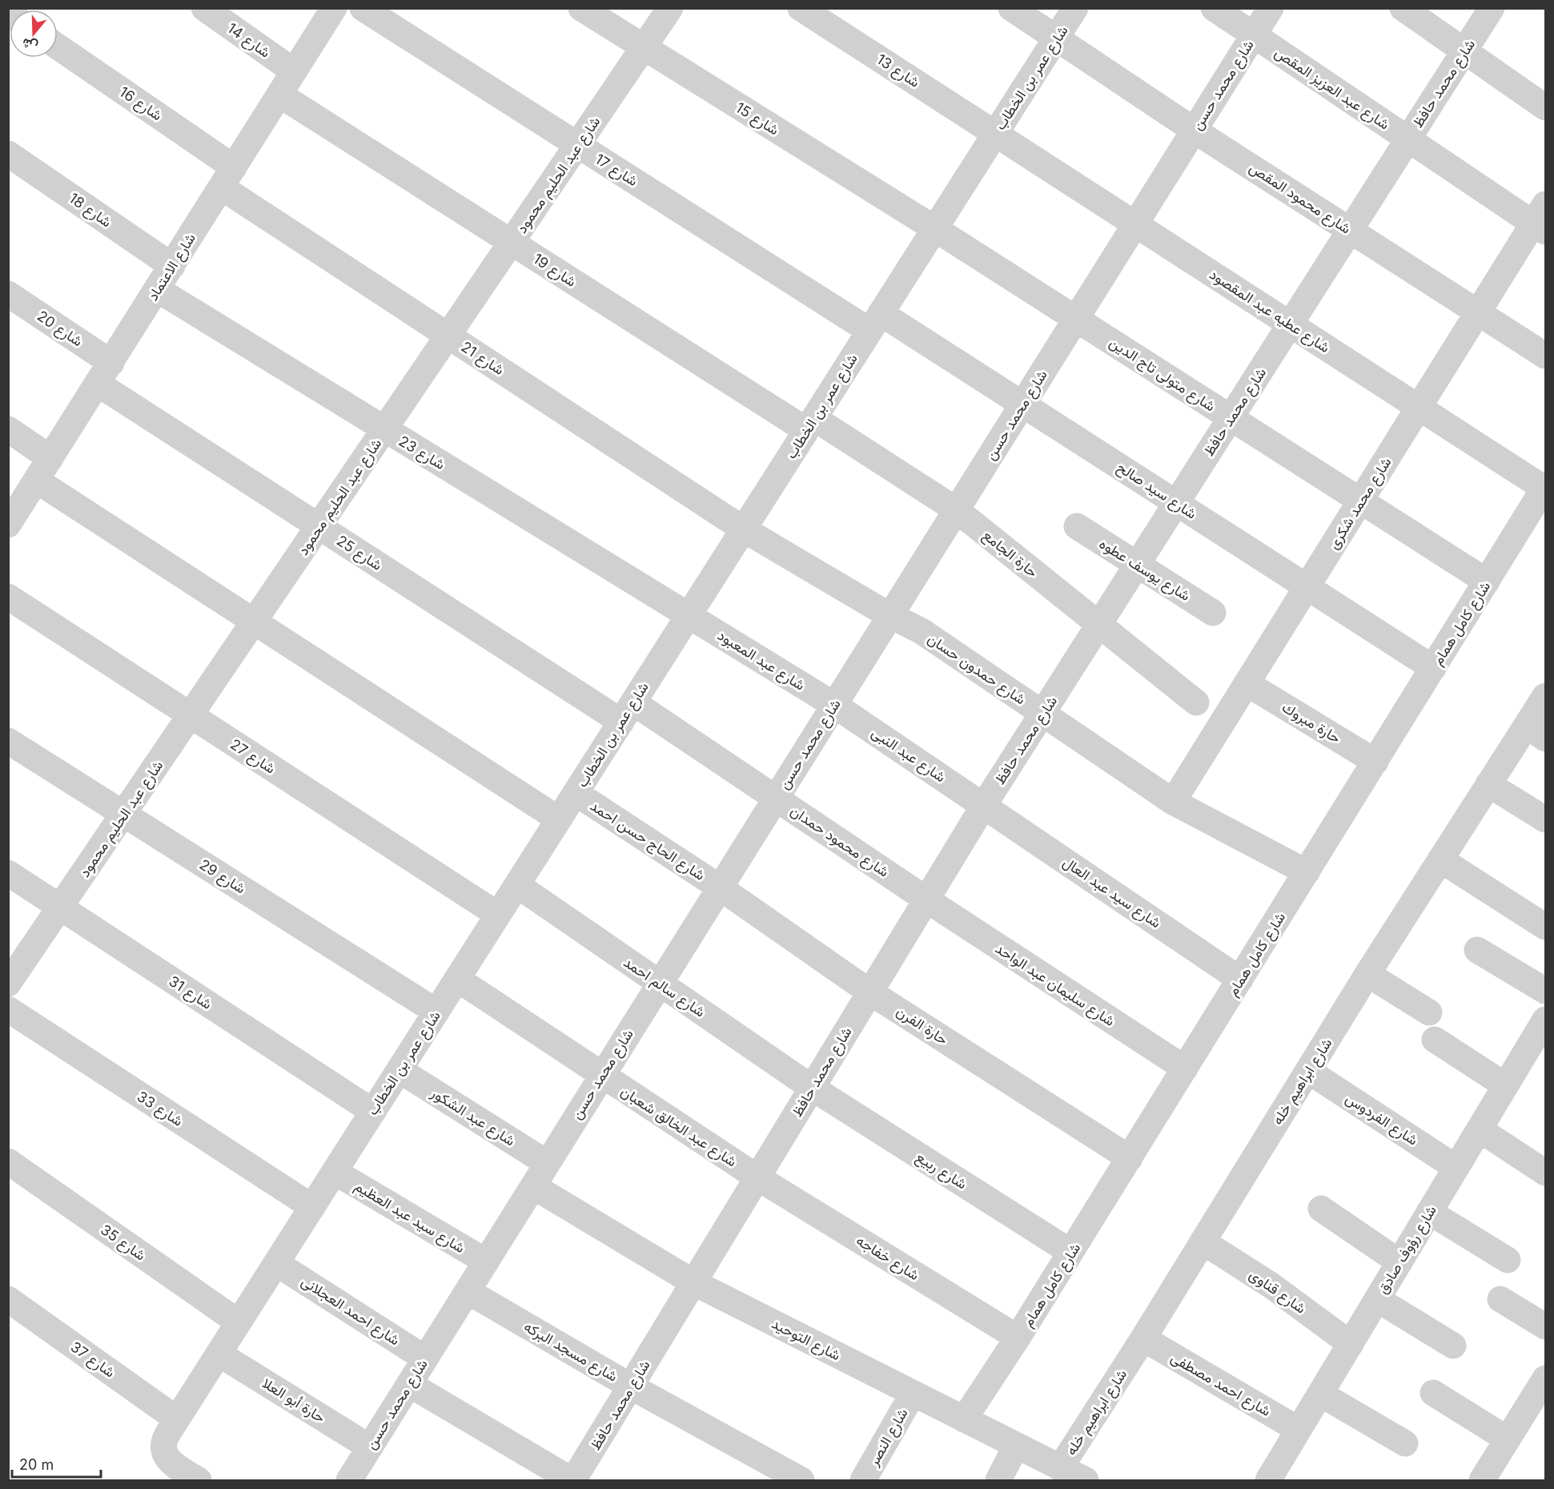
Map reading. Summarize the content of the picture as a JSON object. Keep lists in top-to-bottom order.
{
  "streets": {
    "street": [
      "شارع 14",
      "شارع 13",
      "شارع عمر بن الخطاب",
      "شارع محمد حافظ",
      "شارع محمد حسن",
      "شارع عبد العزيز المقص",
      "شارع 16",
      "شارع 15",
      "شارع 17",
      "شارع عبد الحليم محمود",
      "شارع محمود المقص",
      "شارع 18",
      "شارع الاعتماد",
      "شارع 19",
      "شارع عطيه عبد المقصود",
      "شارع 20",
      "شارع 21",
      "شارع متولى تاج الدين",
      "شارع 23",
      "شارع سيد صالح",
      "شارع محمد شكرى",
      "شارع 25",
      "حارة الجامع",
      "شارع يوسف عطوه",
      "شارع كامل همام",
      "شارع عبد المعبود",
      "شارع حمدون حسان",
      "حارة مبروك",
      "شارع عبد النبى",
      "شارع 27",
      "شارع الحاج حسن احمد",
      "شارع محمود حمدان",
      "شارع 29",
      "شارع سيد عبد العال",
      "شارع سليمان عبد الواحد",
      "شارع سالم احمد",
      "شارع 31",
      "حارة الفرن",
      "شارع ابراهيم خله",
      "شارع 33",
      "شارع عبد الشكور",
      "شارع الفردوس",
      "شارع عبد الخالق شعبان",
      "شارع ربيع",
      "شارع سيد عبد العظيم",
      "شارع 35",
      "شارع رؤوف صادق",
      "شارع خفاجه",
      "شارع قناوى",
      "شارع احمد العجلانى",
      "شارع التوحيد",
      "شارع مسجد البركه",
      "شارع 37",
      "شارع احمد مصطفى",
      "حارة أبو العلا",
      "شارع النصر"
    ]
  },
  "crossings": [
    ["شارع 14", "شارع الاعتماد"],
    ["شارع 13", "شارع عمر بن الخطاب"],
    ["شارع 13", "شارع عطيه عبد المقصود"],
    ["شارع عمر بن الخطاب", "شارع 15"],
    ["شارع عمر بن الخطاب", "شارع 17"],
    ["شارع عمر بن الخطاب", "شارع محمود المقص"],
    ["شارع عمر بن الخطاب", "شارع 19"],
    ["شارع عمر بن الخطاب", "شارع عطيه عبد المقصود"],
    ["شارع عمر بن الخطاب", "شارع 21"],
    ["شارع عمر بن الخطاب", "شارع متولى تاج الدين"],
    ["شارع عمر بن الخطاب", "شارع 23"],
    ["شارع عمر بن الخطاب", "شارع سيد صالح"],
    ["شارع عمر بن الخطاب", "شارع 25"],
    ["شارع عمر بن الخطاب", "حارة الجامع"],
    ["شارع عمر بن الخطاب", "شارع عبد المعبود"],
    ["شارع عمر بن الخطاب", "شارع حمدون حسان"],
    ["شارع عمر بن الخطاب", "شارع 27"],
    ["شارع عمر بن الخطاب", "شارع الحاج حسن احمد"],
    ["شارع عمر بن الخطاب", "شارع محمود حمدان"],
    ["شارع عمر بن الخطاب", "شارع 29"],
    ["شارع عمر بن الخطاب", "شارع سالم احمد"],
    ["شارع عمر بن الخطاب", "شارع 31"],
    ["شارع عمر بن الخطاب", "شارع 33"],
    ["شارع عمر بن الخطاب", "شارع عبد الشكور"],
    ["شارع عمر بن الخطاب", "شارع عبد الخالق شعبان"],
    ["شارع عمر بن الخطاب", "شارع سيد عبد العظيم"],
    ["شارع عمر بن الخطاب", "شارع 35"],
    ["شارع عمر بن الخطاب", "شارع احمد العجلانى"],
    ["شارع عمر بن الخطاب", "شارع 37"],
    ["شارع عمر بن الخطاب", "حارة أبو العلا"],
    ["شارع محمد حافظ", "شارع عبد العزيز المقص"],
    ["شارع محمد حافظ", "شارع محمود المقص"],
    ["شارع محمد حافظ", "شارع عطيه عبد المقصود"],
    ["شارع محمد حافظ", "شارع متولى تاج الدين"],
    ["شارع محمد حافظ", "شارع سيد صالح"],
    ["شارع محمد حافظ", "حارة الجامع"],
    ["شارع محمد حافظ", "شارع يوسف عطوه"],
    ["شارع محمد حافظ", "شارع حمدون حسان"],
    ["شارع محمد حافظ", "شارع عبد النبى"],
    ["شارع محمد حافظ", "شارع محمود حمدان"],
    ["شارع محمد حافظ", "شارع سيد عبد العال"],
    ["شارع محمد حافظ", "شارع سليمان عبد الواحد"],
    ["شارع محمد حافظ", "شارع سالم احمد"],
    ["شارع محمد حافظ", "حارة الفرن"],
    ["شارع محمد حافظ", "شارع عبد الخالق شعبان"],
    ["شارع محمد حافظ", "شارع ربيع"],
    ["شارع محمد حافظ", "شارع خفاجه"],
    ["شارع محمد حافظ", "شارع التوحيد"],
    ["شارع محمد حافظ", "شارع مسجد البركه"],
    ["شارع محمد حسن", "شارع عبد العزيز المقص"],
    ["شارع محمد حسن", "شارع محمود المقص"],
    ["شارع محمد حسن", "شارع عطيه عبد المقصود"],
    ["شارع محمد حسن", "شارع متولى تاج الدين"],
    ["شارع محمد حسن", "شارع سيد صالح"],
    ["شارع محمد حسن", "حارة الجامع"],
    ["شارع محمد حسن", "شارع عبد المعبود"],
    ["شارع محمد حسن", "شارع حمدون حسان"],
    ["شارع محمد حسن", "شارع عبد النبى"],
    ["شارع محمد حسن", "شارع الحاج حسن احمد"],
    ["شارع محمد حسن", "شارع محمود حمدان"],
    ["شارع محمد حسن", "شارع سالم احمد"],
    ["شارع محمد حسن", "حارة الفرن"],
    ["شارع محمد حسن", "شارع عبد الشكور"],
    ["شارع محمد حسن", "شارع عبد الخالق شعبان"],
    ["شارع محمد حسن", "شارع سيد عبد العظيم"],
    ["شارع محمد حسن", "شارع احمد العجلانى"],
    ["شارع محمد حسن", "شارع التوحيد"],
    ["شارع محمد حسن", "شارع مسجد البركه"],
    ["شارع محمد حسن", "حارة أبو العلا"],
    ["شارع عبد العزيز المقص", "شارع محمد شكرى"],
    ["شارع 16", "شارع الاعتماد"],
    ["شارع 16", "شارع 21"],
    ["شارع 15", "شارع عبد الحليم محمود"],
    ["شارع 15", "شارع متولى تاج الدين"],
    ["شارع 17", "شارع عبد الحليم محمود"],
    ["شارع 17", "شارع سيد صالح"],
    ["شارع عبد الحليم محمود", "شارع 19"],
    ["شارع عبد الحليم محمود", "شارع 21"],
    ["شارع عبد الحليم محمود", "شارع 23"],
    ["شارع عبد الحليم محمود", "شارع 25"],
    ["شارع عبد الحليم محمود", "شارع 27"],
    ["شارع عبد الحليم محمود", "شارع 29"],
    ["شارع عبد الحليم محمود", "شارع 31"],
    ["شارع محمود المقص", "شارع محمد شكرى"],
    ["شارع 18", "شارع الاعتماد"],
    ["شارع الاعتماد", "شارع 19"],
    ["شارع الاعتماد", "شارع 20"],
    ["شارع الاعتماد", "شارع 21"],
    ["شارع الاعتماد", "شارع 23"],
    ["شارع الاعتماد", "شارع 25"],
    ["شارع 19", "حارة الجامع"],
    ["شارع عطيه عبد المقصود", "شارع محمد شكرى"],
    ["شارع عطيه عبد المقصود", "شارع كامل همام"],
    ["شارع 20", "شارع 25"],
    ["شارع 21", "شارع حمدون حسان"],
    ["شارع متولى تاج الدين", "شارع محمد شكرى"],
    ["شارع متولى تاج الدين", "شارع كامل همام"],
    ["شارع 23", "شارع عبد المعبود"],
    ["شارع سيد صالح", "شارع محمد شكرى"],
    ["شارع سيد صالح", "شارع كامل همام"],
    ["شارع محمد شكرى", "شارع حمدون حسان"],
    ["شارع محمد شكرى", "حارة مبروك"],
    ["شارع 25", "شارع محمود حمدان"],
    ["شارع كامل همام", "شارع حمدون حسان"],
    ["شارع كامل همام", "حارة مبروك"],
    ["شارع كامل همام", "شارع سيد عبد العال"],
    ["شارع كامل همام", "شارع سليمان عبد الواحد"],
    ["شارع كامل همام", "حارة الفرن"],
    ["شارع كامل همام", "شارع ربيع"],
    ["شارع كامل همام", "شارع خفاجه"],
    ["شارع كامل همام", "شارع التوحيد"],
    ["شارع عبد المعبود", "شارع عبد النبى"],
    ["شارع عبد النبى", "شارع سيد عبد العال"],
    ["شارع الحاج حسن احمد", "حارة الفرن"],
    ["شارع محمود حمدان", "شارع سليمان عبد الواحد"],
    ["شارع سالم احمد", "شارع ربيع"],
    ["شارع ابراهيم خله", "شارع الفردوس"],
    ["شارع ابراهيم خله", "شارع قناوى"],
    ["شارع ابراهيم خله", "شارع التوحيد"],
    ["شارع ابراهيم خله", "شارع احمد مصطفى"],
    ["شارع الفردوس", "شارع رؤوف صادق"],
    ["شارع عبد الخالق شعبان", "شارع خفاجه"],
    ["شارع رؤوف صادق", "شارع قناوى"],
    ["شارع رؤوف صادق", "شارع احمد مصطفى"],
    ["شارع التوحيد", "شارع النصر"]
  ],
  "scale_bar": "20 m",
  "north": "bottom"
}
